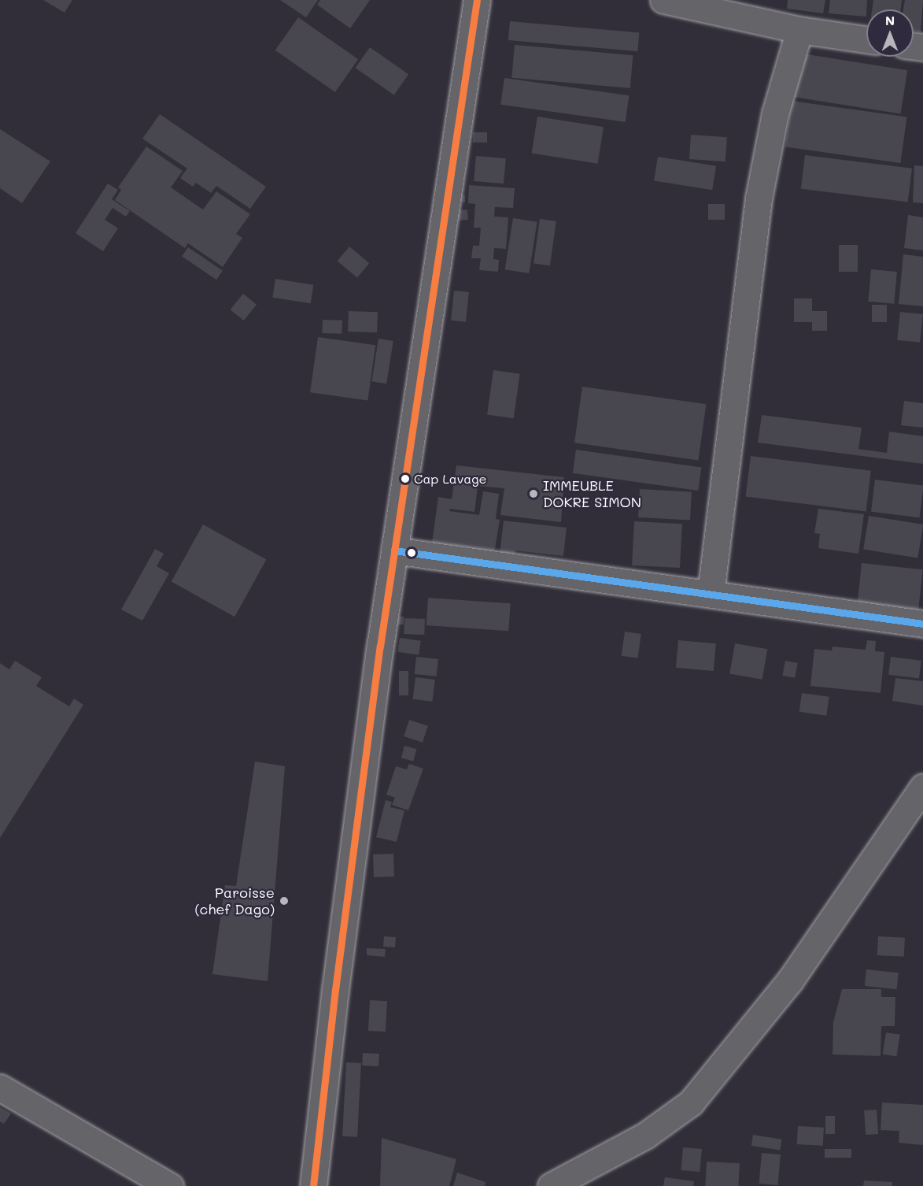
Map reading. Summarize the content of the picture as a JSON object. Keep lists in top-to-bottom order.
{
  "places": ["Cap Lavage", "IMMEUBLE DOKRE SIMON", "Paroisse (chef Dago)"],
  "north": "top"
}
